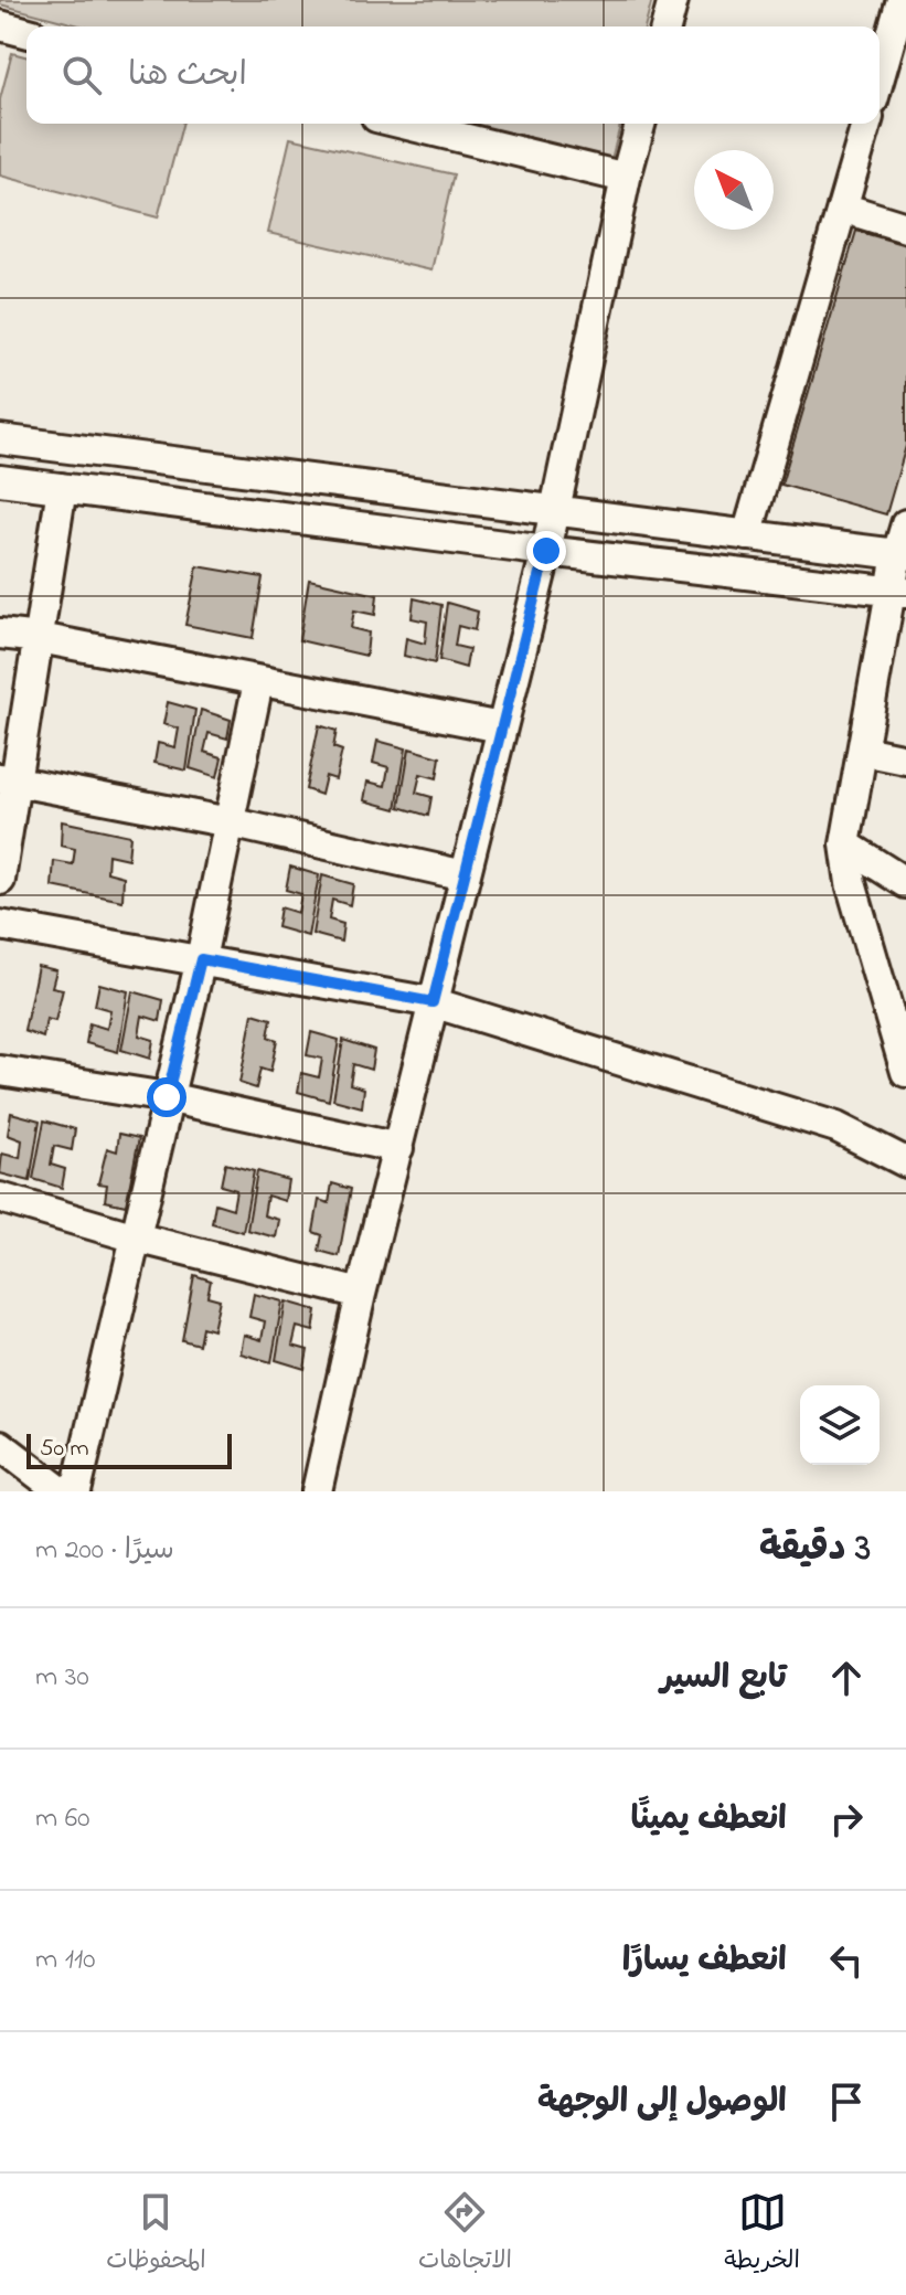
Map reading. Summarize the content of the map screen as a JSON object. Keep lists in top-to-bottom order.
{
  "scale_bar": "50 m",
  "north": "top left",
  "page": {
    "search": "ابحث هنا",
    "scale": "50 m",
    "heading": ["3 دقيقة", "سيرًا · 200 m"],
    "list": [
      ["تابع السير", "30 m"],
      ["انعطف يمينًا", "60 m"],
      ["انعطف يسارًا", "110 m"],
      "الوصول إلى الوجهة"
    ],
    "nav": ["الخريطة", "الاتجاهات", "المحفوظات"]
  }
}
